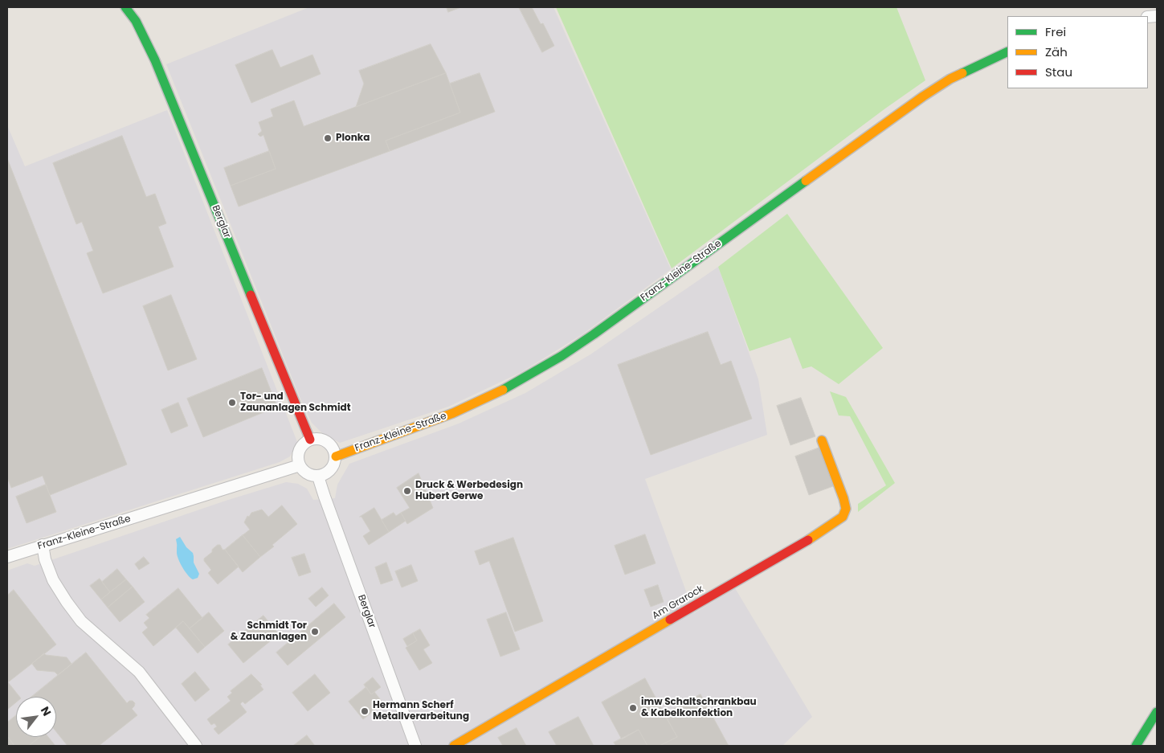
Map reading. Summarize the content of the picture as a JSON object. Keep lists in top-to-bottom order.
{
  "streets": {
    "street": ["Berglar", "Franz-Kleine-Straße", "Am Grarock"]
  },
  "crossings": [
    ["Berglar", "Franz-Kleine-Straße"]
  ],
  "places": [
    "Plonka",
    "Tor- und Zaunanlagen Schmidt",
    "Druck & Werbedesign Hubert Gerwe",
    "Schmidt Tor & Zaunanlagen",
    "imw Schaltschrankbau & Kabelkonfektion",
    "Hermann Scherf Metallverarbeitung"
  ],
  "legend": ["Frei", "Zäh", "Stau"],
  "north": "top right"
}
